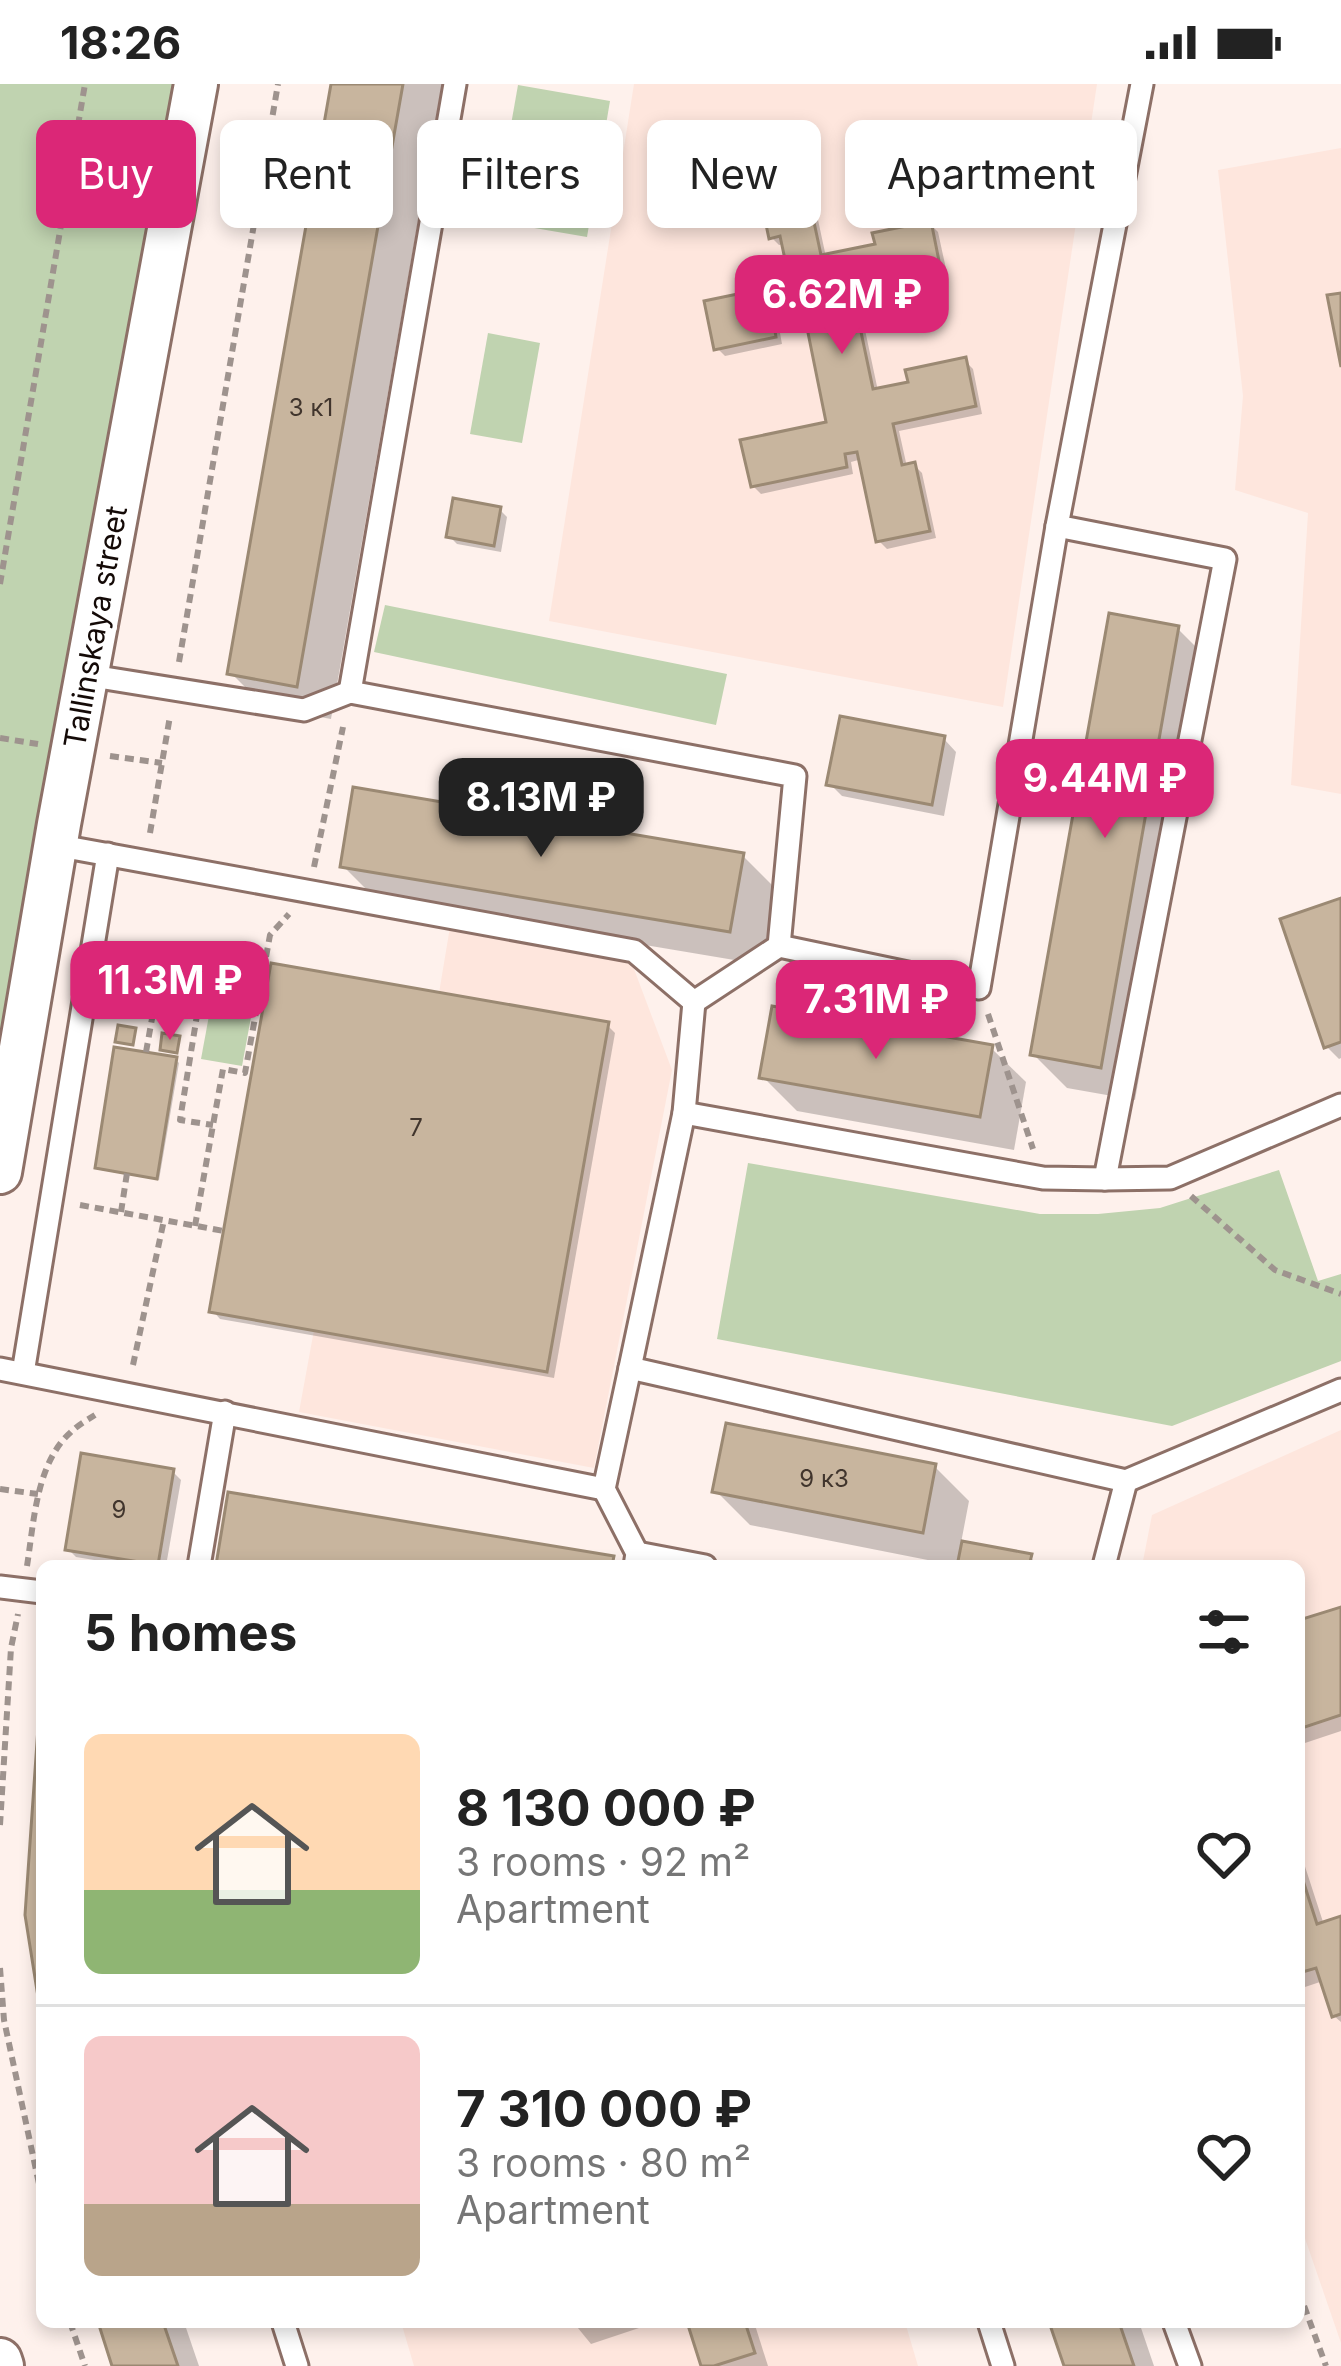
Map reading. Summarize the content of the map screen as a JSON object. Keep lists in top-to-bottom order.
{
  "streets": {
    "street": ["Tallinskaya street"]
  },
  "house_numbers": [
    "3 к1",
    "7",
    "9 к3",
    "9"
  ],
  "page": {
    "status": "18:26",
    "chip": [
      "Buy",
      "Rent",
      "Filters",
      "New",
      "Apartment"
    ],
    "price": [
      "6.62M ₽",
      "9.44M ₽",
      "8.13M ₽",
      "11.3M ₽",
      "7.31M ₽"
    ],
    "heading": "5 homes",
    "list": [
      {
        "name": "8 130 000 ₽",
        "note": "3 rooms · 92 m² · Apartment"
      },
      {
        "name": "7 310 000 ₽",
        "note": "3 rooms · 80 m² · Apartment"
      }
    ]
  }
}
